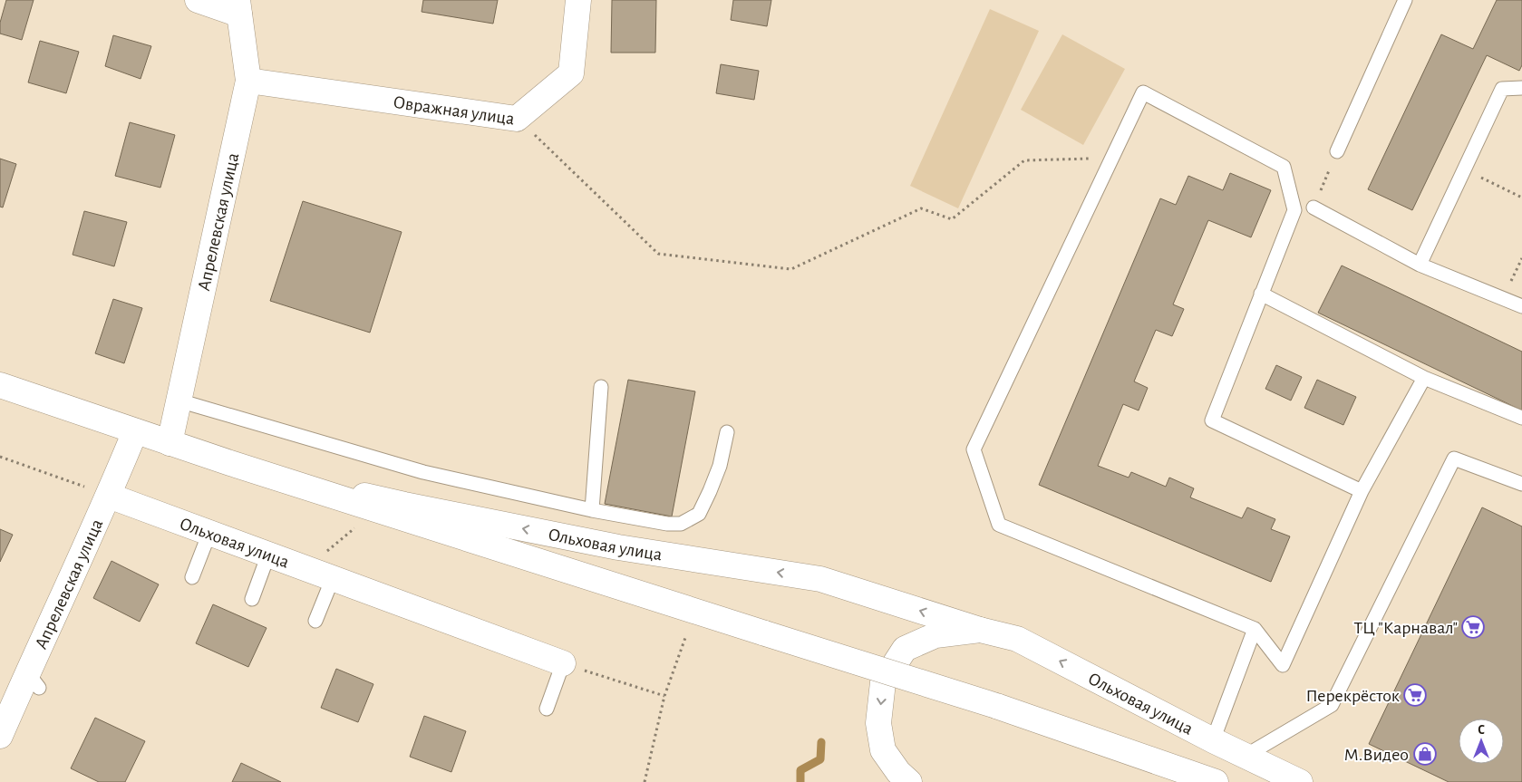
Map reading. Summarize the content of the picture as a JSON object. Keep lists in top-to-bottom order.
{
  "streets": {
    "street": ["Овражная улица", "Апрелевская улица", "Ольховая улица"]
  },
  "crossings": [
    ["Овражная улица", "Апрелевская улица"],
    ["Апрелевская улица", "Ольховая улица"]
  ],
  "places": {
    "supermarket": ["ТЦ \"Карнавал\"", "Перекрёсток"],
    "shop": ["М.Видео"]
  },
  "north": "top"
}
